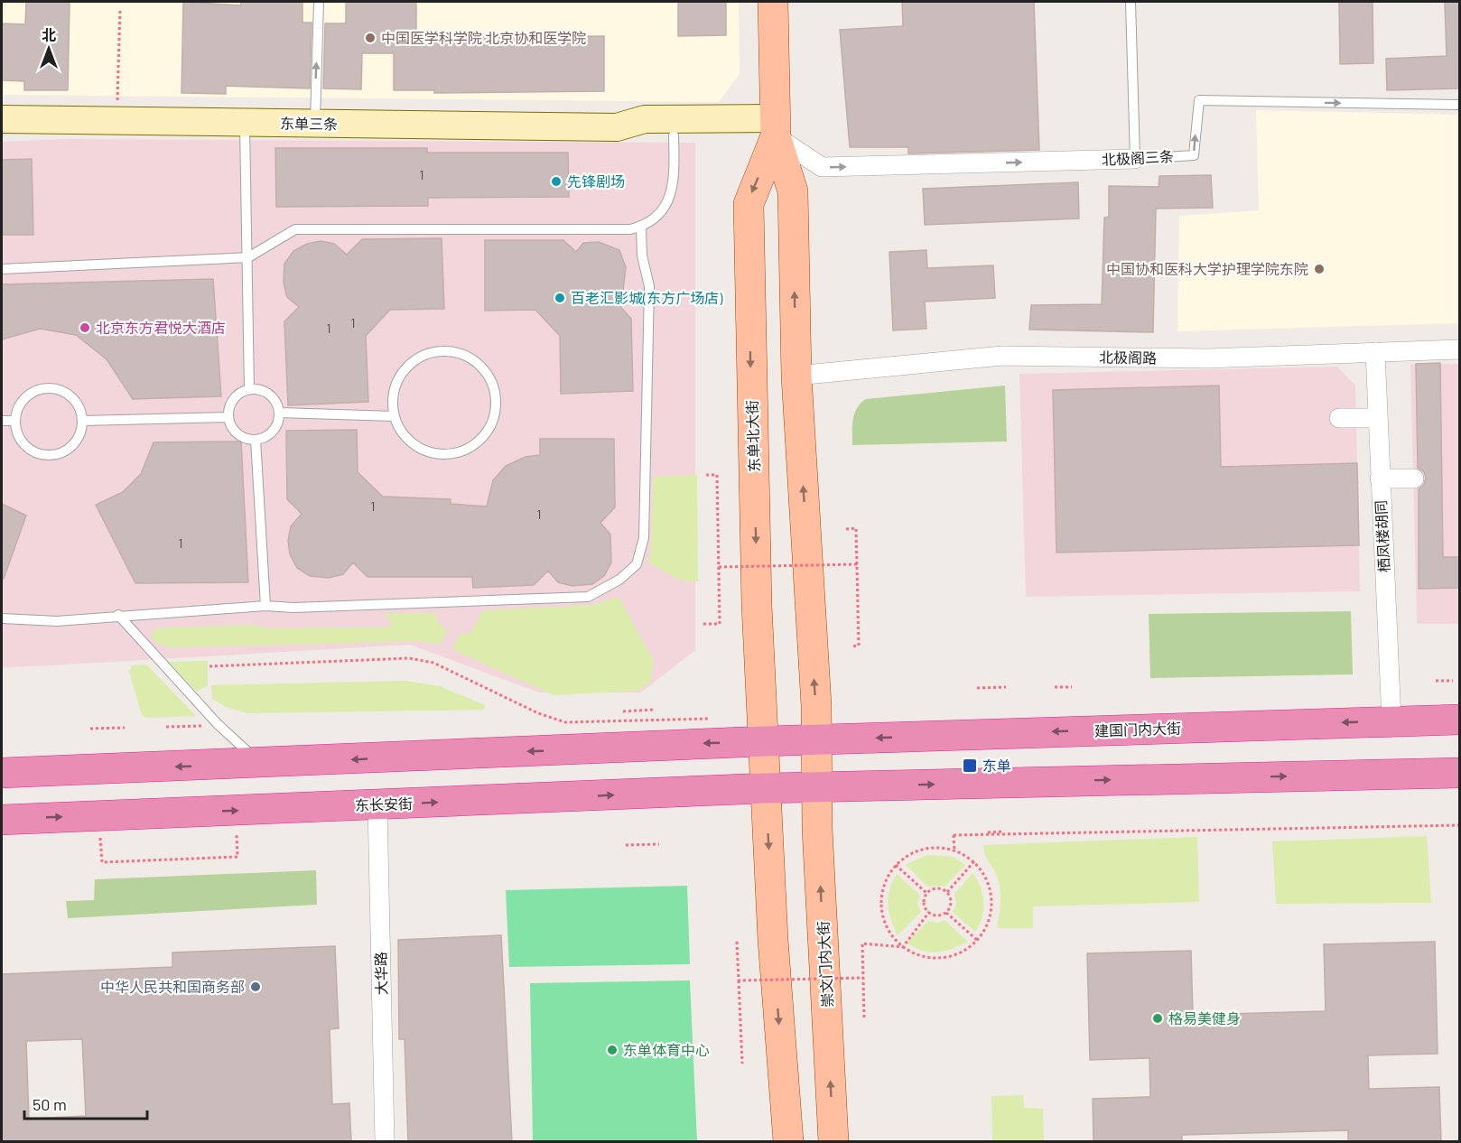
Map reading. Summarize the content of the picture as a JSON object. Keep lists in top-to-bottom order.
{
  "streets": {
    "highway": ["建国门内大街", "东长安街"],
    "main road": ["东单北大街", "崇文门内大街"],
    "street": [
      "东单三条",
      "北极阁三条",
      "北极阁路",
      "栖凤楼胡同",
      "大华路"
    ]
  },
  "crossings": [
    ["东单三条", "北极阁三条"],
    ["东单三条", "东单北大街"],
    ["北极阁三条", "东单北大街"],
    ["北极阁路", "东单北大街"],
    ["北极阁路", "栖凤楼胡同"],
    ["东单北大街", "建国门内大街"],
    ["东单北大街", "东长安街"],
    ["东单北大街", "崇文门内大街"],
    ["栖凤楼胡同", "建国门内大街"],
    ["建国门内大街", "崇文门内大街"],
    ["东长安街", "崇文门内大街"],
    ["东长安街", "大华路"]
  ],
  "one_way": ["北极阁三条"],
  "places": {
    "other": [
      "中国医学科学院 北京协和医学院",
      "先锋剧场",
      "中国协和医科大学护理学院东院",
      "百老汇影城(东方广场店)",
      "北京东方君悦大酒店",
      "中华人民共和国商务部",
      "格易美健身",
      "东单体育中心"
    ],
    "transit": ["东单"]
  },
  "house_numbers": [
    "1",
    "1",
    "1",
    "1",
    "1",
    "1"
  ],
  "scale_bar": "50 m",
  "north": "top"
}
